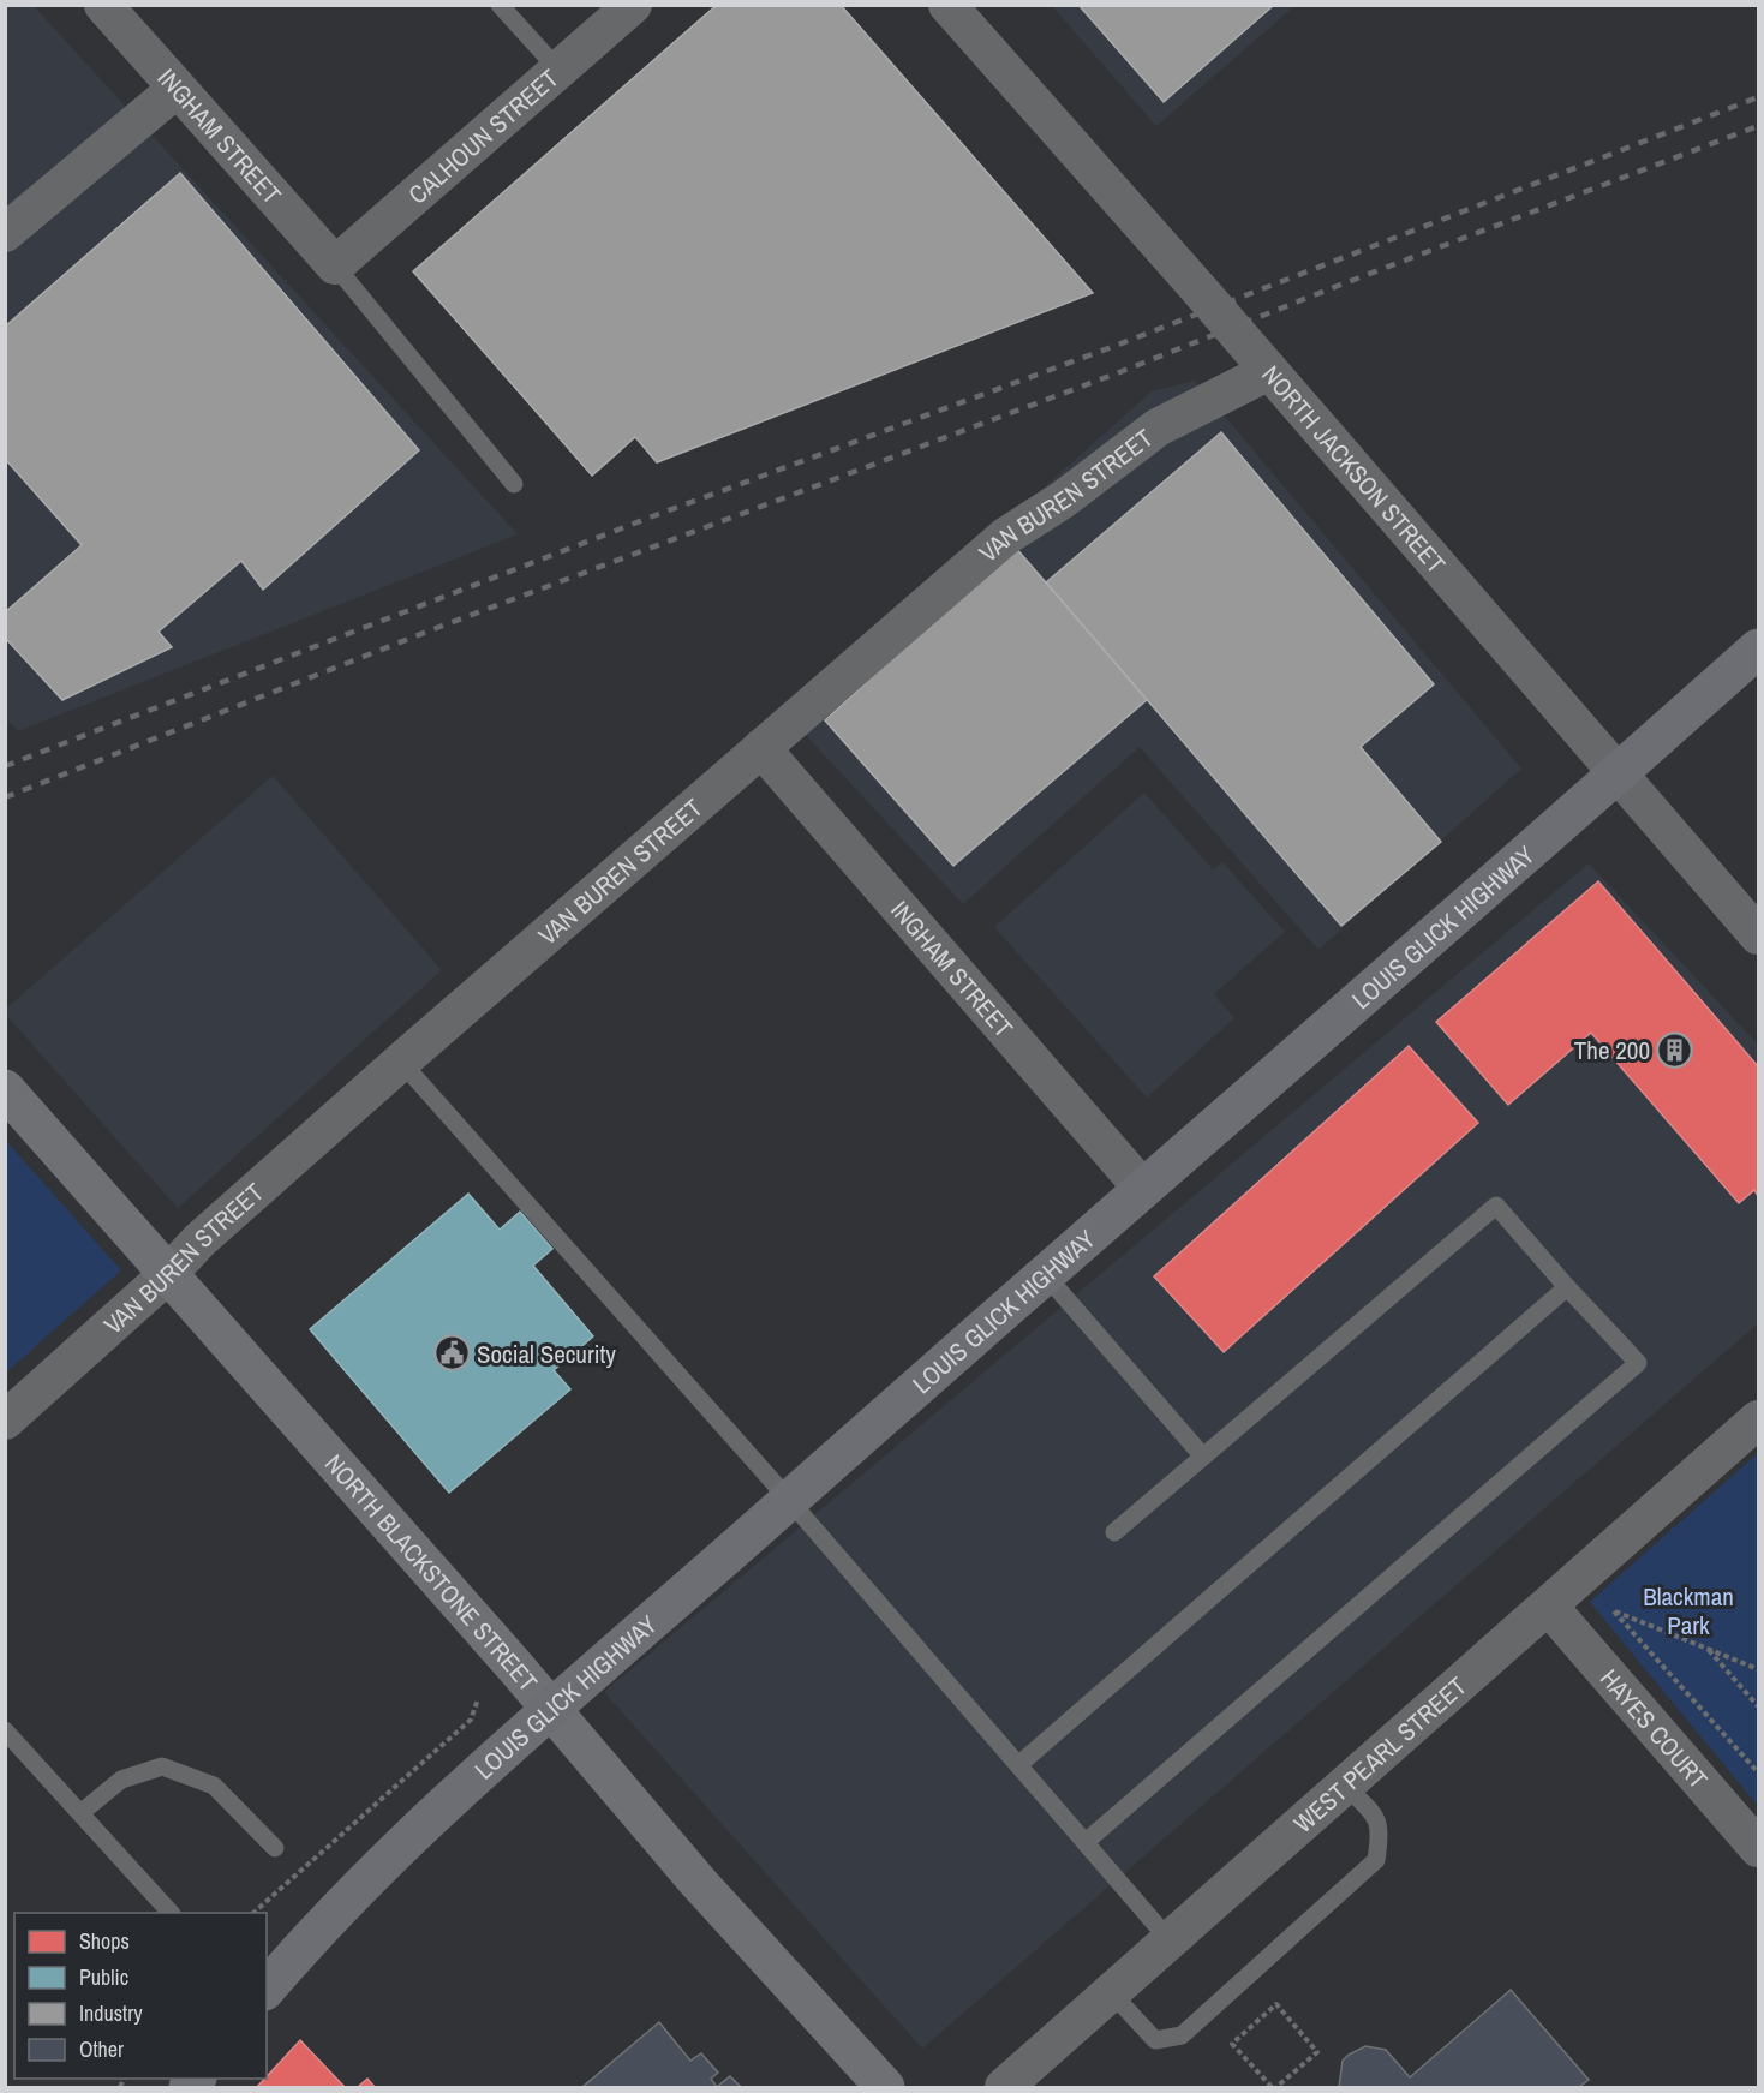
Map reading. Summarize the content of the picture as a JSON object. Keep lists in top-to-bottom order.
{
  "streets": {
    "main road": ["LOUIS GLICK HIGHWAY", "NORTH BLACKSTONE STREET"],
    "street": [
      "INGHAM STREET",
      "CALHOUN STREET",
      "NORTH JACKSON STREET",
      "VAN BUREN STREET",
      "HAYES COURT",
      "WEST PEARL STREET"
    ]
  },
  "crossings": [
    ["INGHAM STREET", "CALHOUN STREET"],
    ["INGHAM STREET", "VAN BUREN STREET"],
    ["INGHAM STREET", "LOUIS GLICK HIGHWAY"],
    ["NORTH JACKSON STREET", "VAN BUREN STREET"],
    ["NORTH JACKSON STREET", "LOUIS GLICK HIGHWAY"],
    ["VAN BUREN STREET", "NORTH BLACKSTONE STREET"],
    ["LOUIS GLICK HIGHWAY", "NORTH BLACKSTONE STREET"],
    ["HAYES COURT", "WEST PEARL STREET"]
  ],
  "parks": ["Blackman Park"],
  "places": {
    "building": ["The 200"],
    "public building": ["Social Security"]
  },
  "legend": [
    "Shops",
    "Public",
    "Industry",
    "Other"
  ]
}
